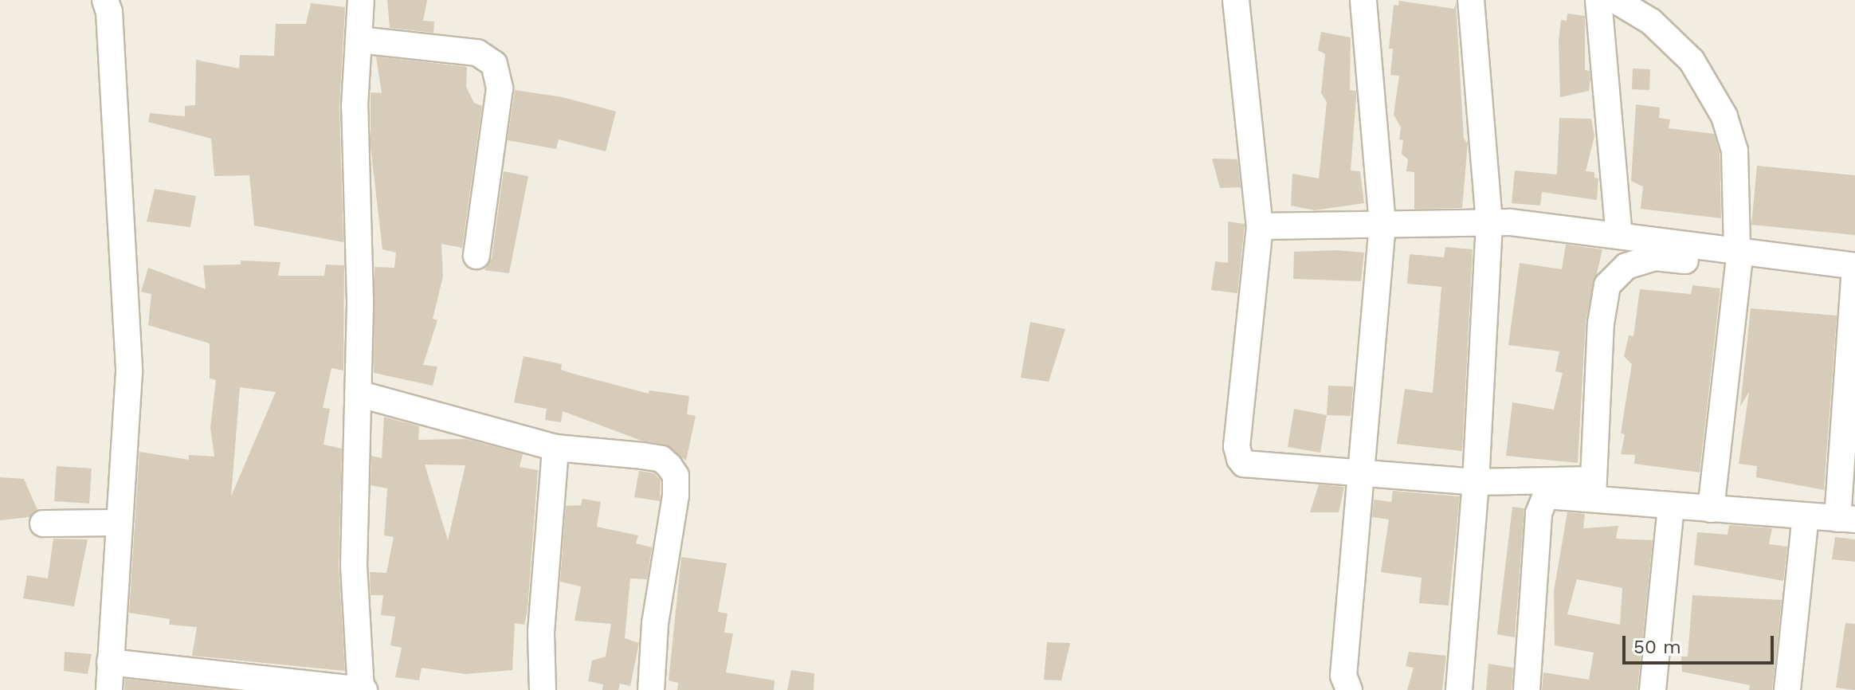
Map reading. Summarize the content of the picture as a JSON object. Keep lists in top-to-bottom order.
{
  "scale_bar": "50 m"
}
